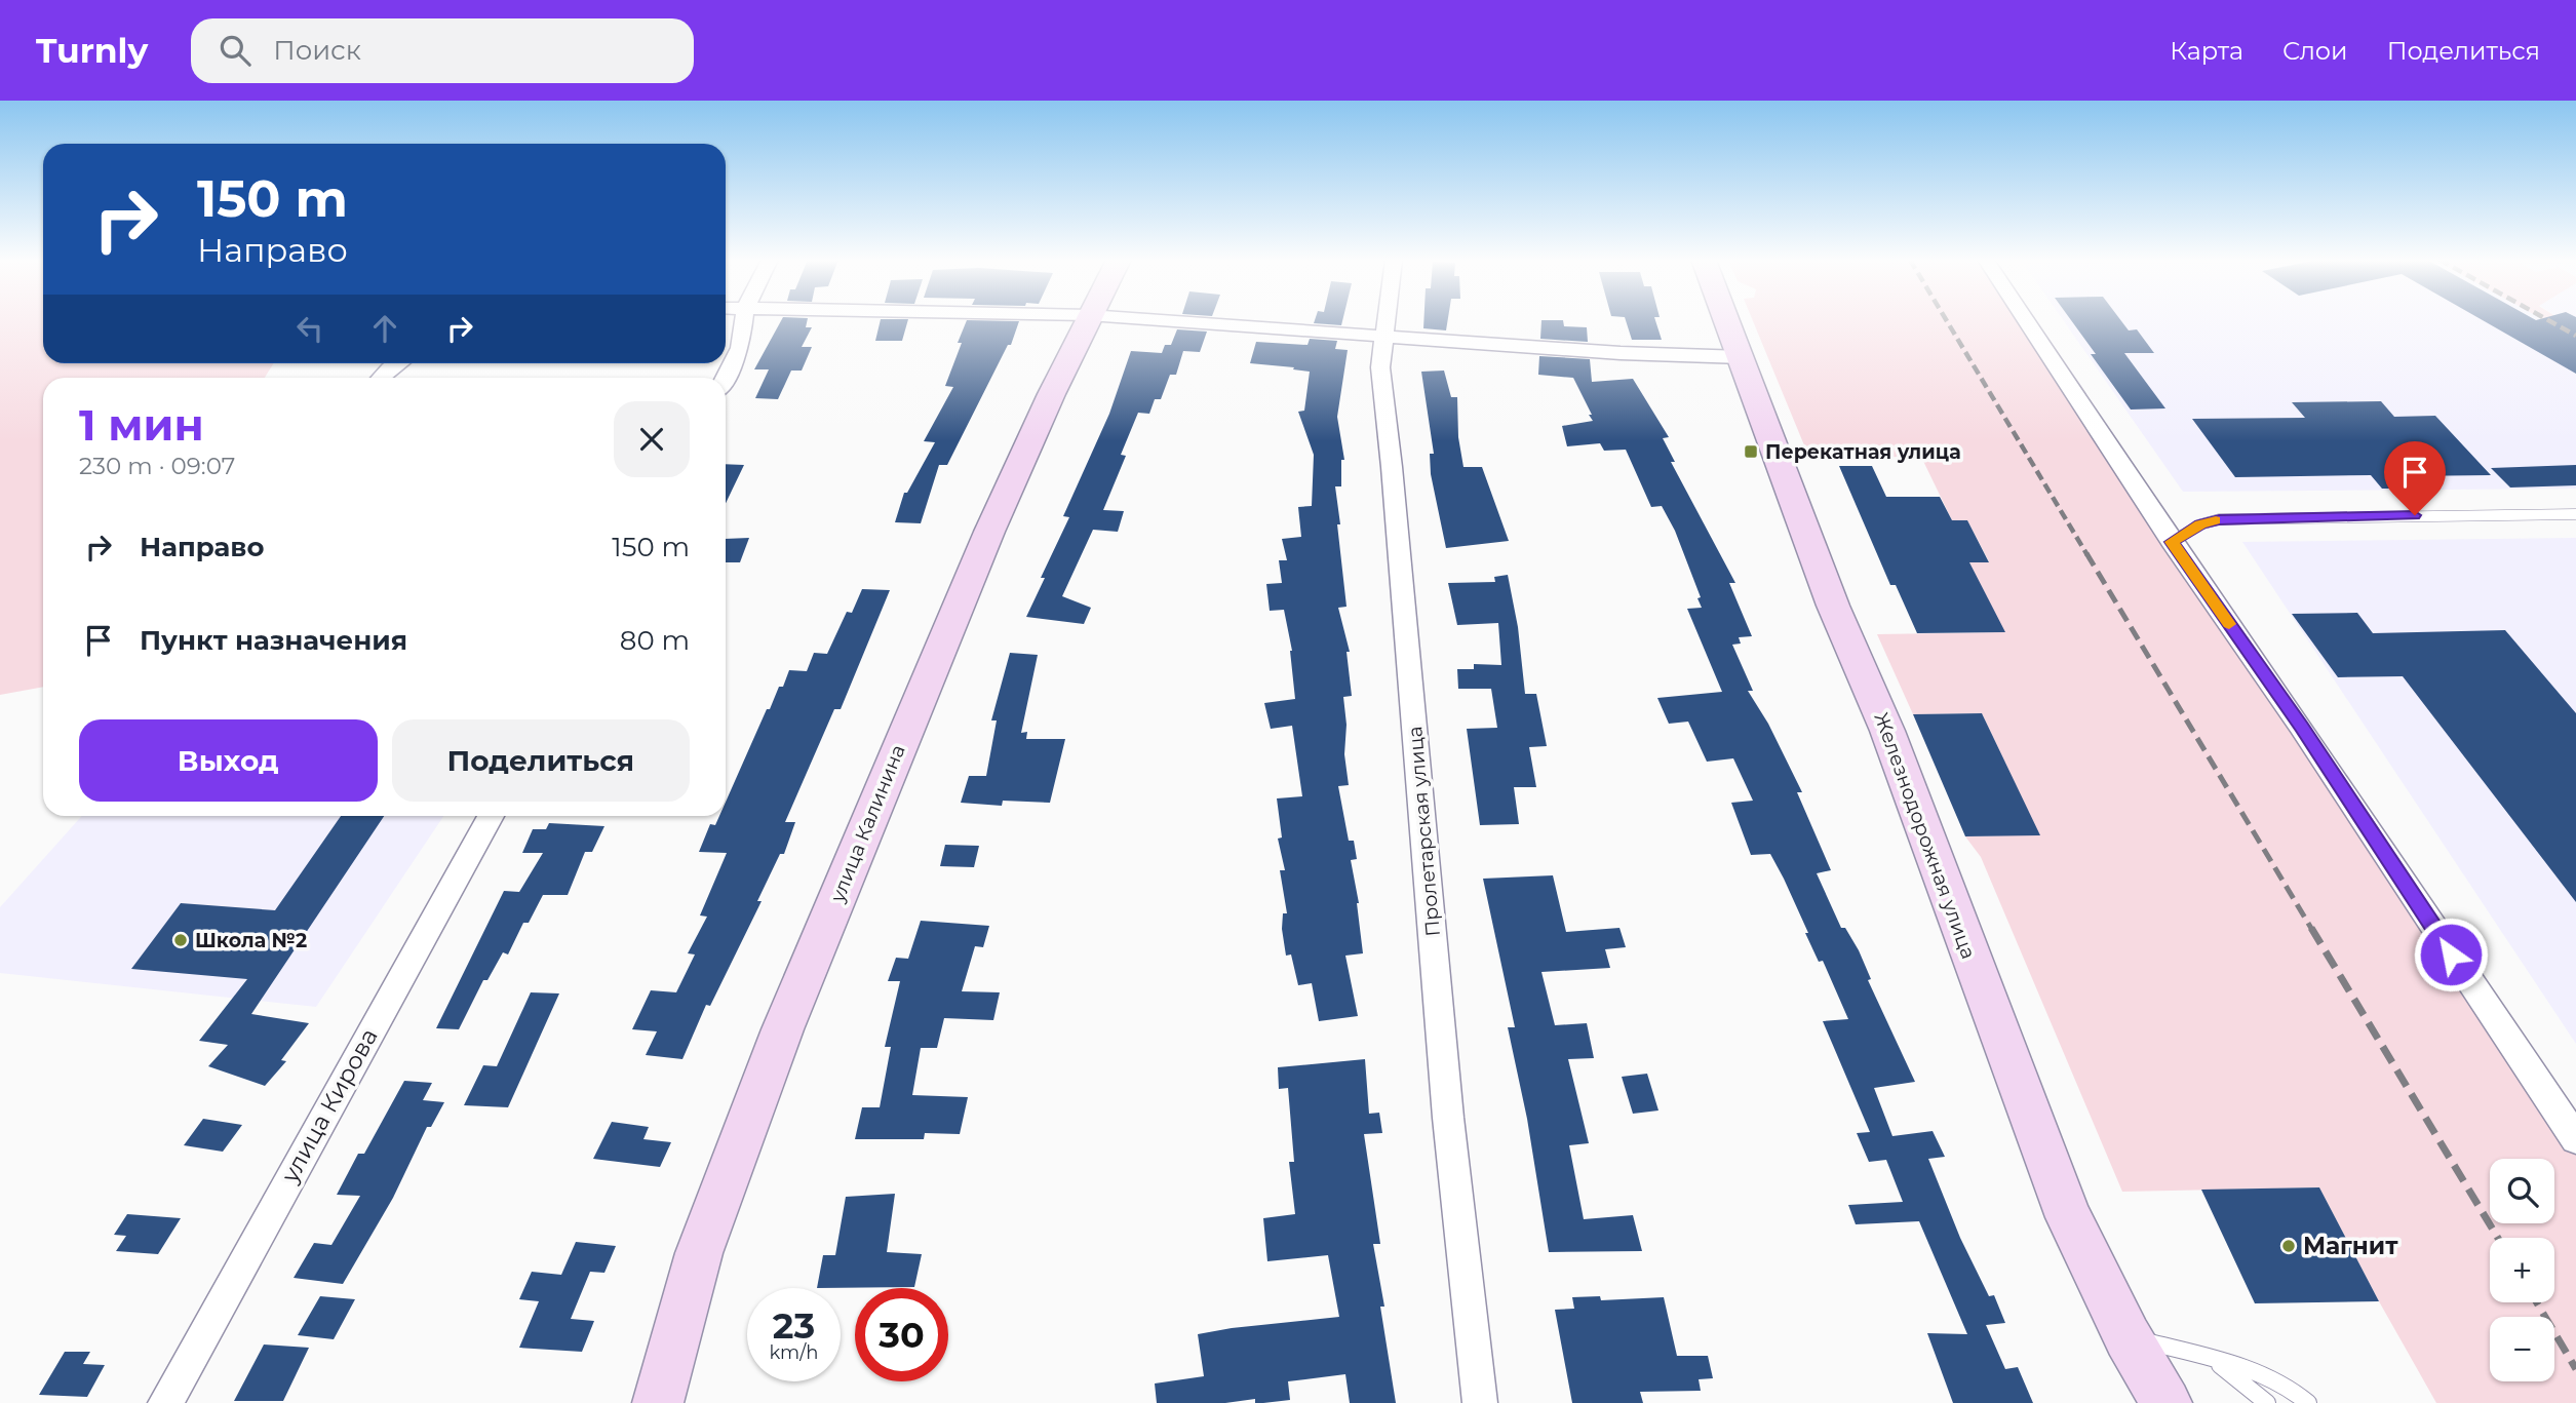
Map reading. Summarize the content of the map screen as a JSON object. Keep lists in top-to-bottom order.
{
  "streets": {
    "street": [
      "улица Калинина",
      "Пролетарская улица",
      "Железнодорожная улица",
      "улица Кирова"
    ]
  },
  "places": {
    "transit": ["Перекатная улица"],
    "other": ["Школа №2", "Магнит"]
  },
  "page": {
    "header": "Turnly",
    "search": "Поиск",
    "nav": ["Карта", "Слои", "Поделиться"],
    "turn": ["150 m", "Направо"],
    "heading": ["1 мин", "230 m · 09:07"],
    "list": [
      {
        "name": "Направо",
        "value": "150 m"
      },
      {
        "name": "Пункт назначения",
        "value": "80 m"
      }
    ],
    "buttons": ["Выход", "Поделиться"],
    "map_buttons": ["+", "−"],
    "speed": "23 km/h",
    "limit": "30"
  }
}
